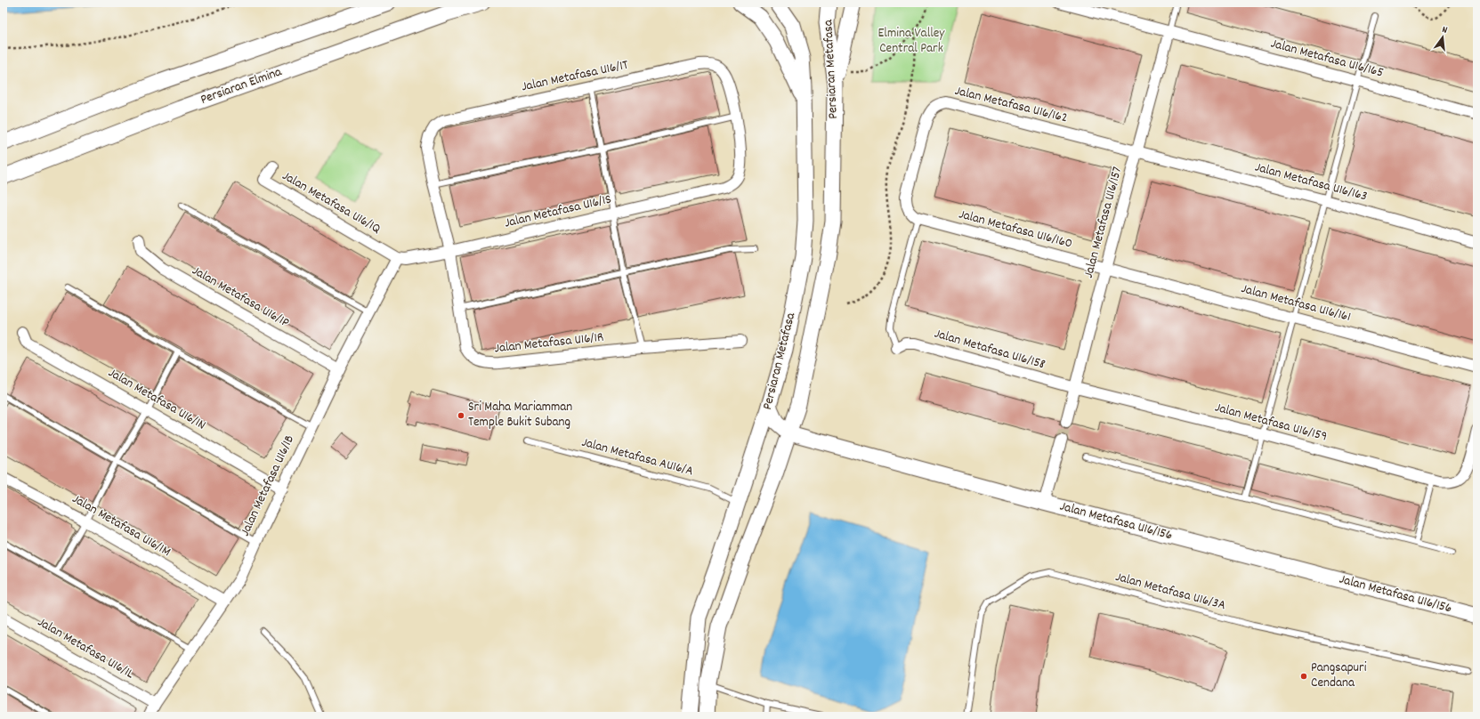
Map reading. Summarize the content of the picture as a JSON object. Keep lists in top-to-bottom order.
{
  "streets": {
    "main road": ["Persiaran Metafasa", "Persiaran Elmina", "Jalan Metafasa U16/156"],
    "street": [
      "Jalan Metafasa U16/165",
      "Jalan Metafasa U16/1T",
      "Jalan Metafasa U16/162",
      "Jalan Metafasa U16/163",
      "Jalan Metafasa U16/1Q",
      "Jalan Metafasa U16/1S",
      "Jalan Metafasa U16/157",
      "Jalan Metafasa U16/160",
      "Jalan Metafasa U16/1P",
      "Jalan Metafasa U16/161",
      "Jalan Metafasa U16/1R",
      "Jalan Metafasa U16/158",
      "Jalan Metafasa U16/1N",
      "Jalan Metafasa U16/159",
      "Jalan Metafasa U16/1B",
      "Jalan Metafasa U16/1M",
      "Jalan Metafasa U16/1L"
    ],
    "lane": ["Jalan Metafasa AU16/A", "Jalan Metafasa U16/3A"]
  },
  "crossings": [
    ["Jalan Metafasa U16/165", "Jalan Metafasa U16/157"],
    ["Persiaran Metafasa", "Jalan Metafasa AU16/A"],
    ["Persiaran Metafasa", "Jalan Metafasa U16/156"],
    ["Jalan Metafasa U16/1T", "Jalan Metafasa U16/1S"],
    ["Jalan Metafasa U16/1T", "Jalan Metafasa U16/1R"],
    ["Jalan Metafasa U16/162", "Jalan Metafasa U16/163"],
    ["Jalan Metafasa U16/162", "Jalan Metafasa U16/157"],
    ["Jalan Metafasa U16/162", "Jalan Metafasa U16/160"],
    ["Jalan Metafasa U16/163", "Jalan Metafasa U16/157"],
    ["Jalan Metafasa U16/1Q", "Jalan Metafasa U16/1S"],
    ["Jalan Metafasa U16/1Q", "Jalan Metafasa U16/1B"],
    ["Jalan Metafasa U16/1S", "Jalan Metafasa U16/1R"],
    ["Jalan Metafasa U16/1S", "Jalan Metafasa U16/1B"],
    ["Jalan Metafasa U16/157", "Jalan Metafasa U16/160"],
    ["Jalan Metafasa U16/157", "Jalan Metafasa U16/161"],
    ["Jalan Metafasa U16/157", "Jalan Metafasa U16/158"],
    ["Jalan Metafasa U16/157", "Jalan Metafasa U16/159"],
    ["Jalan Metafasa U16/160", "Jalan Metafasa U16/161"],
    ["Jalan Metafasa U16/1P", "Jalan Metafasa U16/1B"],
    ["Jalan Metafasa U16/158", "Jalan Metafasa U16/159"],
    ["Jalan Metafasa U16/1N", "Jalan Metafasa U16/1B"],
    ["Jalan Metafasa U16/1B", "Jalan Metafasa U16/1M"],
    ["Jalan Metafasa U16/1B", "Jalan Metafasa U16/1L"]
  ],
  "parks": ["Elmina Valley Central Park"],
  "places": ["Sri Maha Mariamman Temple Bukit Subang", "Pangsapuri Cendana"],
  "north": "top"
}
